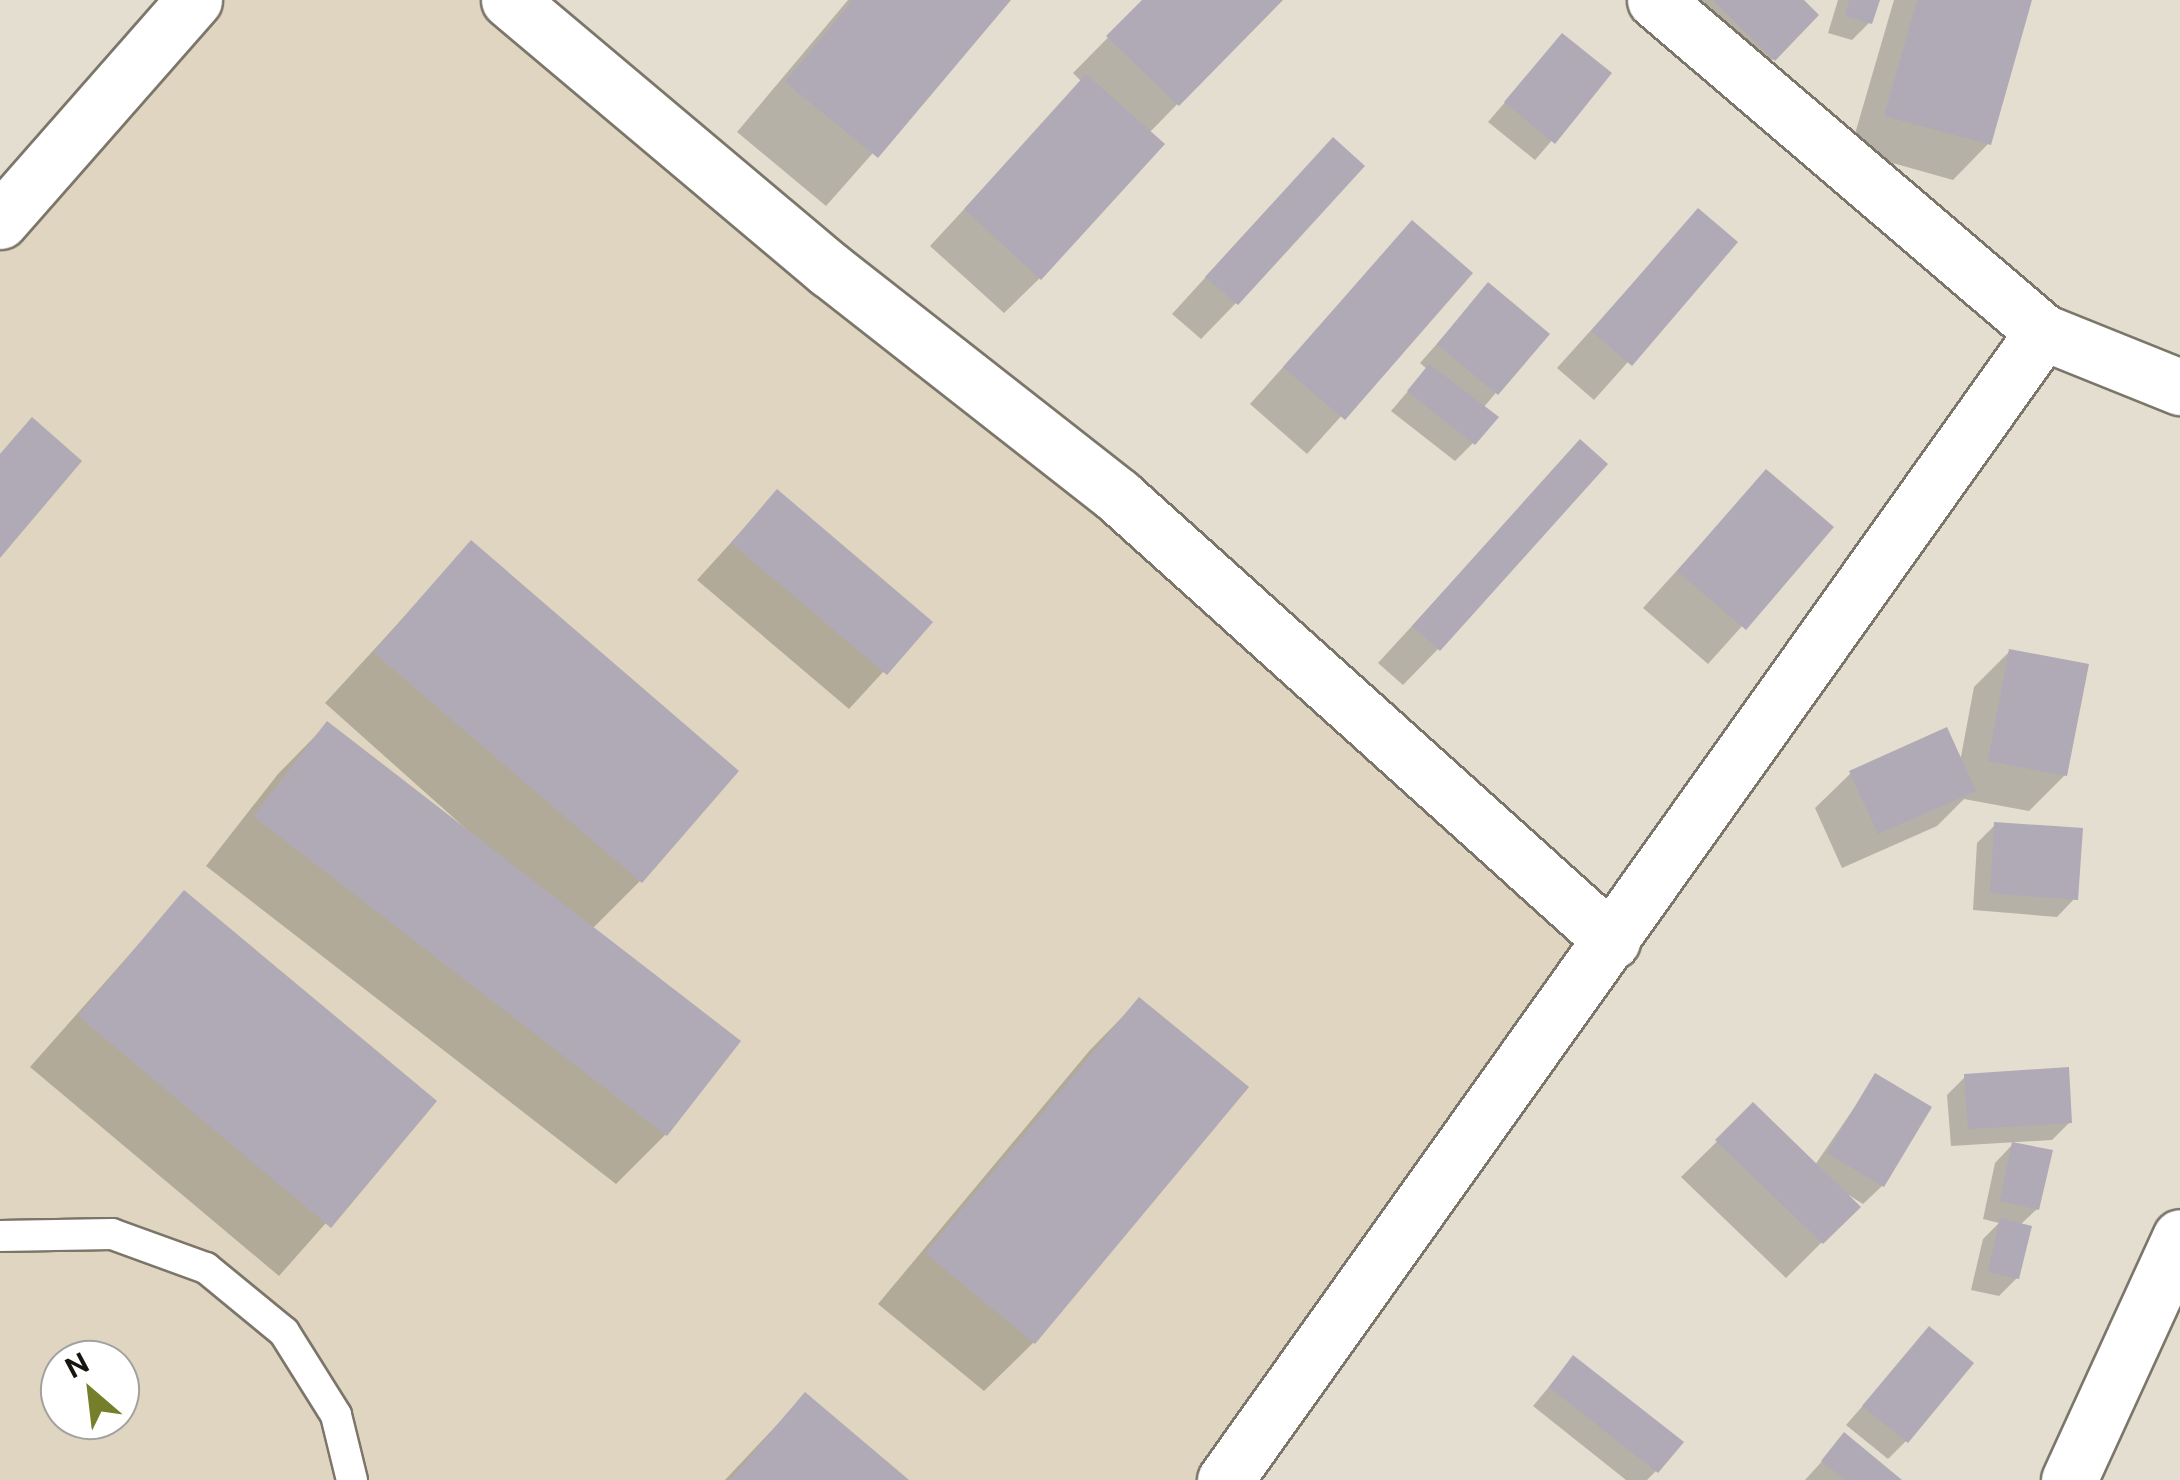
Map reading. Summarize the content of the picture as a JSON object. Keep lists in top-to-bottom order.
{
  "north": "top left"
}
